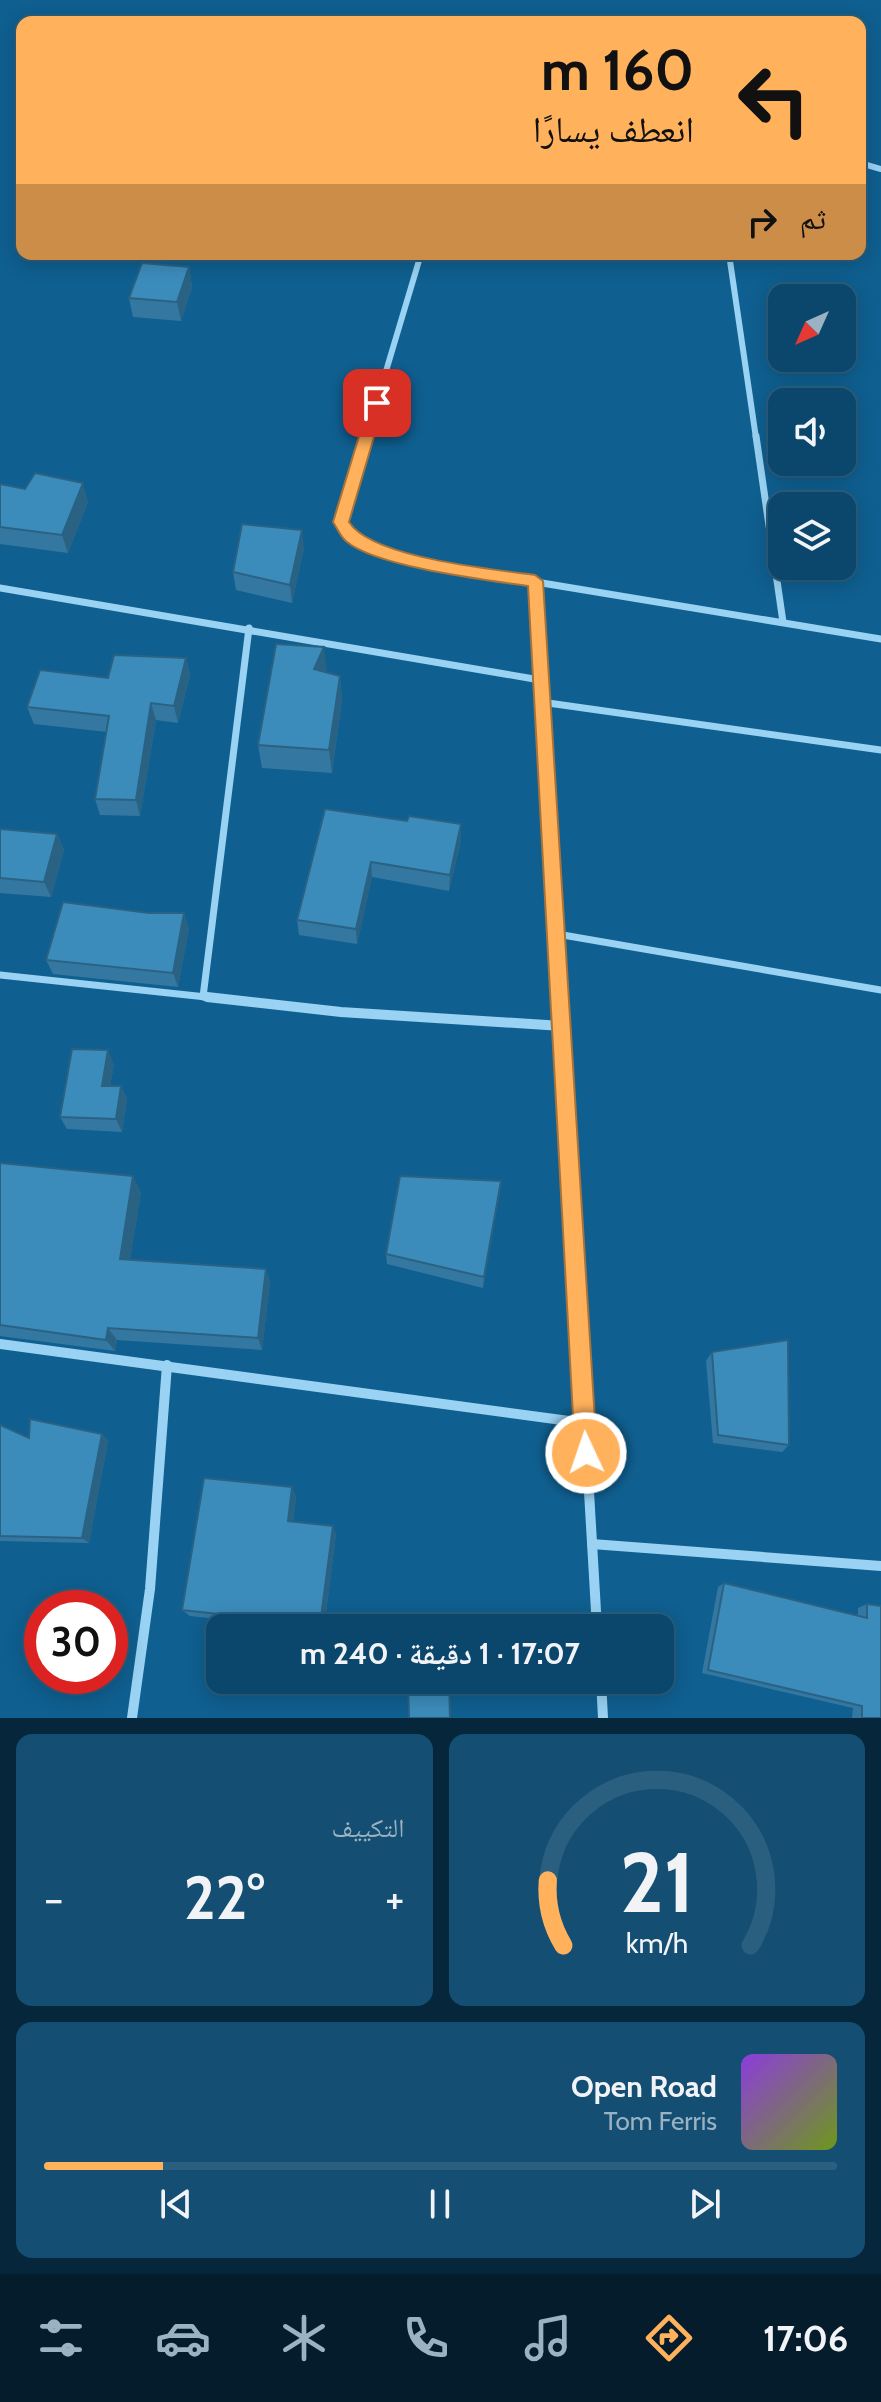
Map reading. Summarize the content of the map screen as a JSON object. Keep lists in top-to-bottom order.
{
  "north": "bottom left",
  "page": {
    "turn": ["160 m", "انعطف يسارًا"],
    "then": "ثم",
    "limit": "30",
    "trip": "17:07 · 1 دقيقة · 240 m",
    "tile": "التكييف",
    "heat": ["−", "22°", "+"],
    "song": ["Open Road", "Tom Ferris"],
    "tabs": "17:06",
    "gauge": ["21", "km/h"]
  }
}
